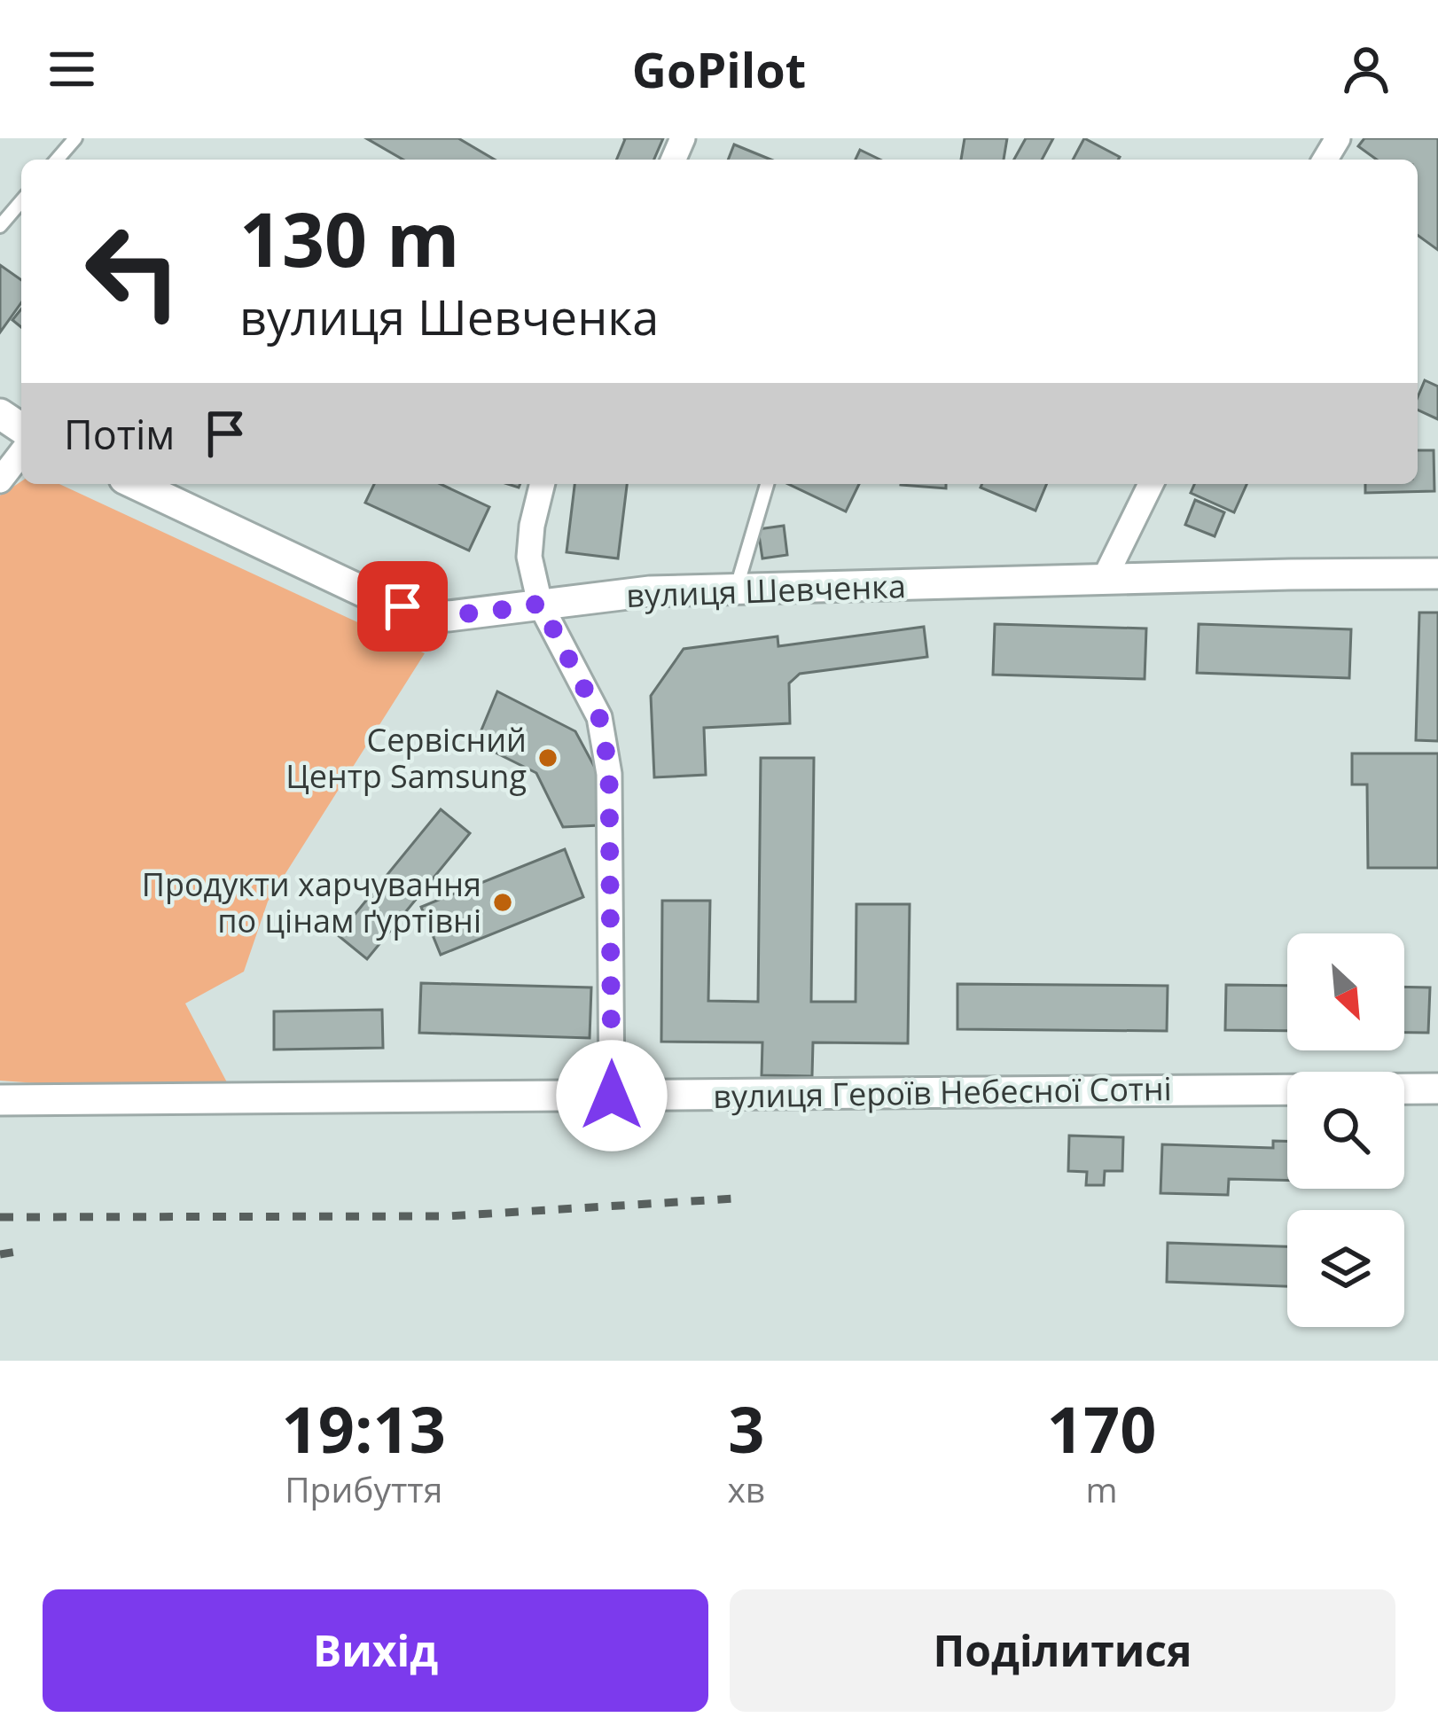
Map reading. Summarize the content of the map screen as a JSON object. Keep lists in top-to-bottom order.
{
  "streets": {
    "street": ["вулиця Шевченка", "вулиця Героїв Небесної Сотні"]
  },
  "places": ["Сервісний Центр Samsung", "Продукти харчування по цінам ґуртівні"],
  "north": "bottom right",
  "page": {
    "header": "GoPilot",
    "turn": ["130 m", "вулиця Шевченка"],
    "then": "Потім",
    "eta": [
      "19:13",
      "Прибуття",
      "3",
      "хв",
      "170",
      "m"
    ],
    "buttons": ["Вихід", "Поділитися"]
  }
}
